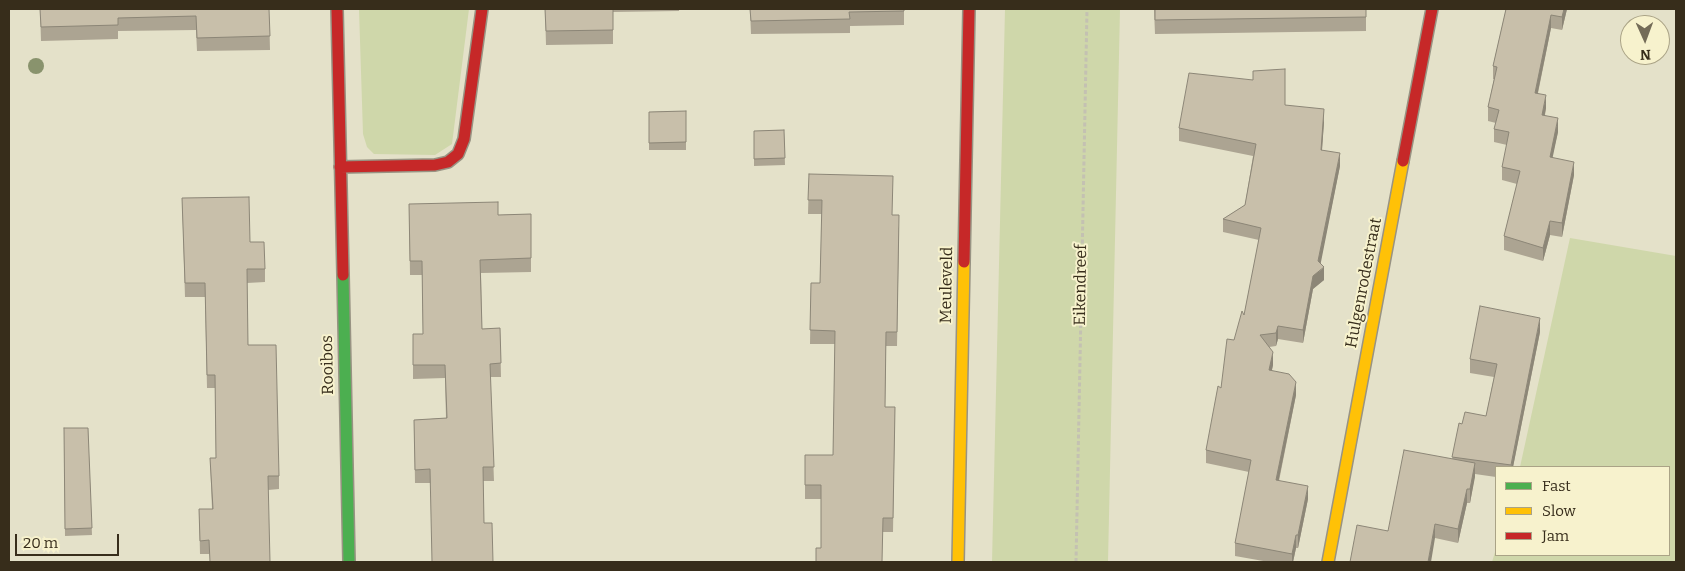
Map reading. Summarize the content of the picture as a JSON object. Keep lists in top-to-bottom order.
{
  "streets": {
    "street": ["Hulgenrodestraat", "Meuleveld", "Rooibos"],
    "path": ["Eikendreef"]
  },
  "legend": ["Fast", "Slow", "Jam"],
  "scale_bar": "20 m",
  "north": "bottom"
}
